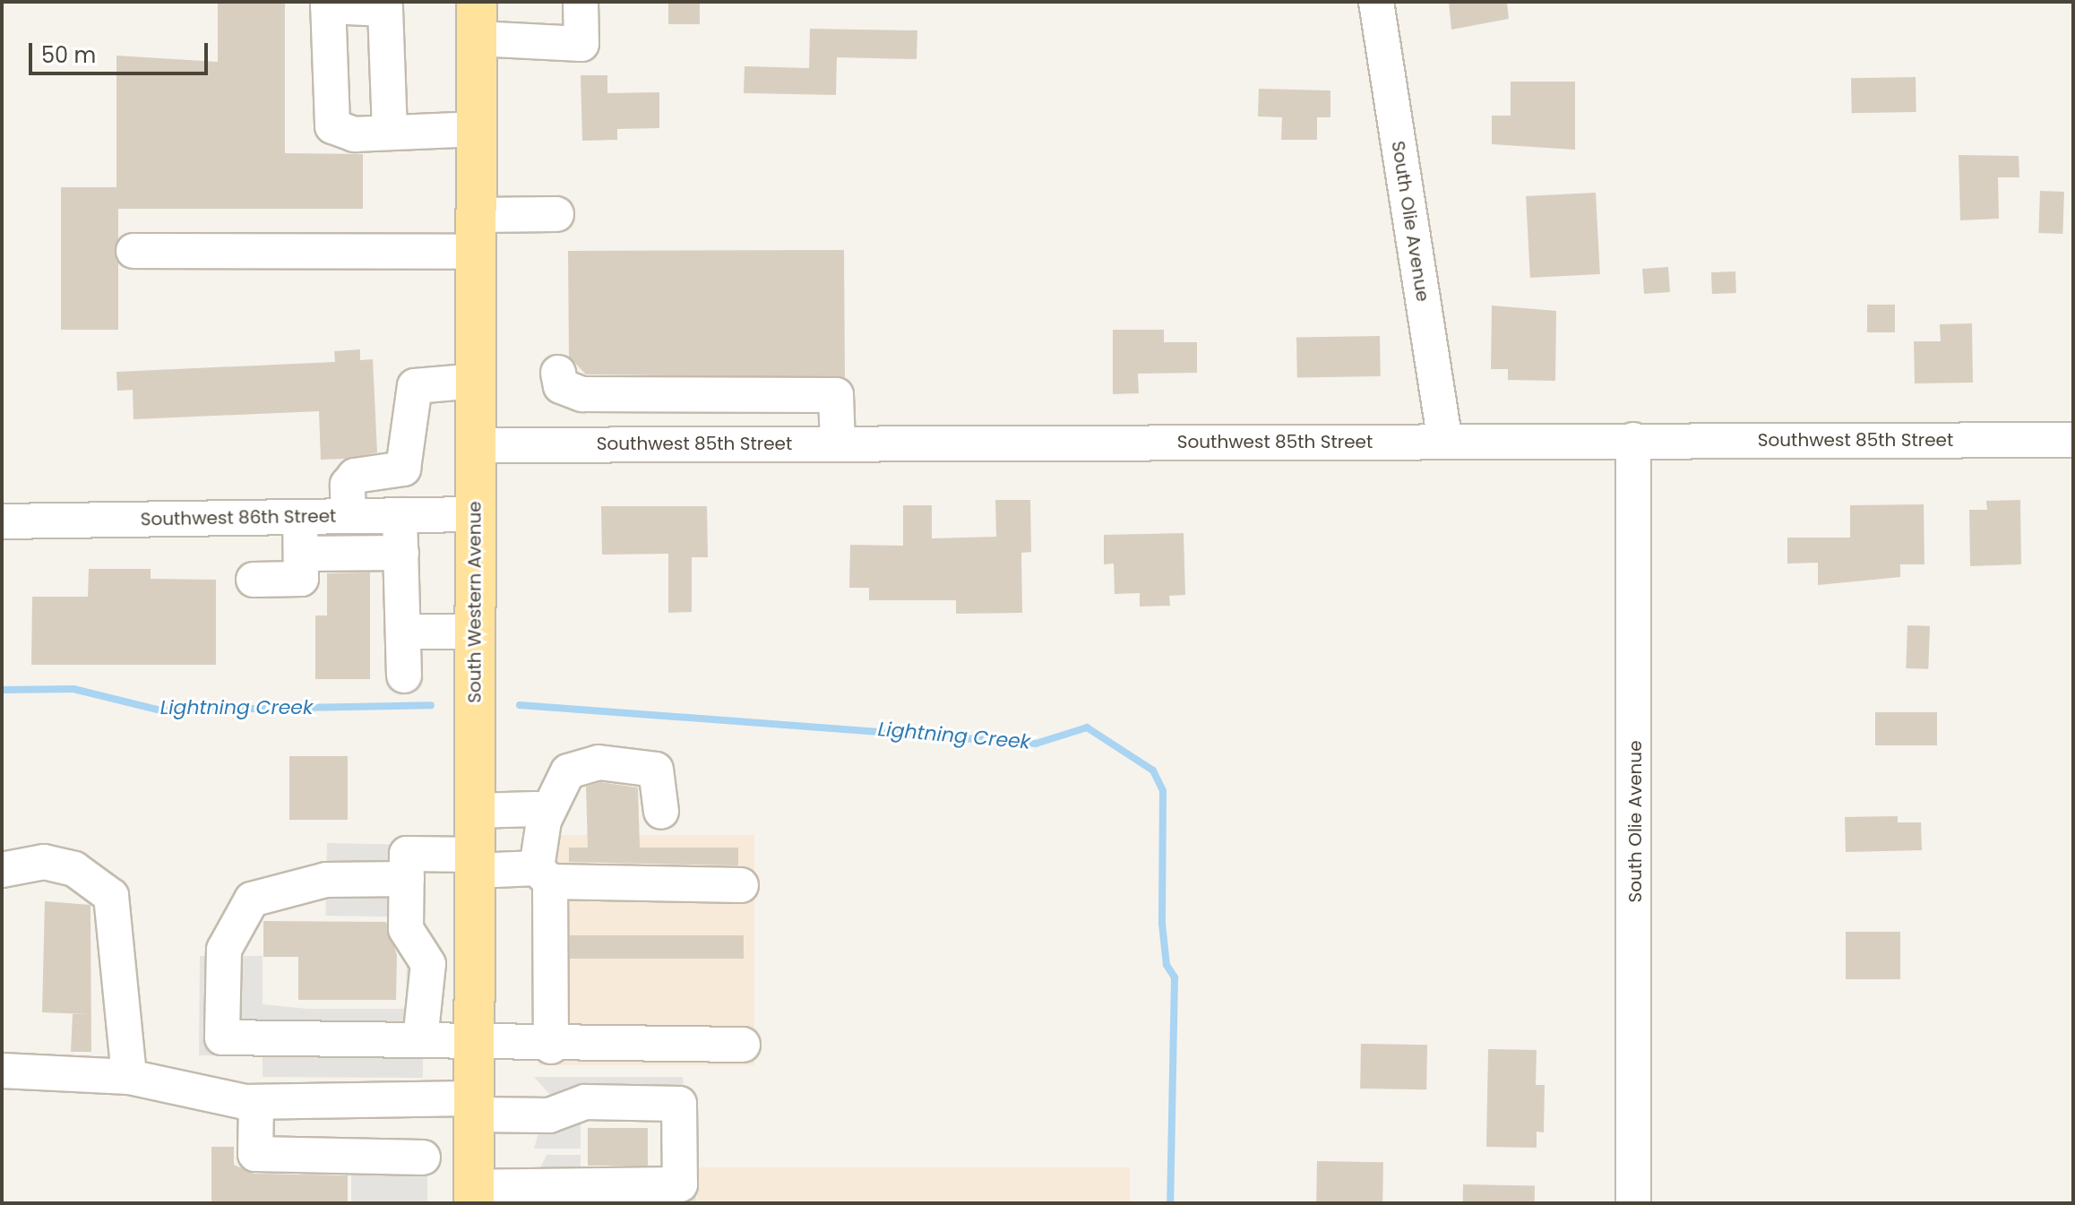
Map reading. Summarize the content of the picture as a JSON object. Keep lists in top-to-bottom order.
{
  "streets": {
    "main road": ["South Western Avenue"],
    "street": ["South Olie Avenue", "Southwest 85th Street", "Southwest 86th Street"]
  },
  "crossings": [
    ["South Olie Avenue", "Southwest 85th Street"],
    ["Southwest 85th Street", "South Western Avenue"],
    ["Southwest 86th Street", "South Western Avenue"]
  ],
  "water": ["Lightning Creek"],
  "scale_bar": "50 m"
}
